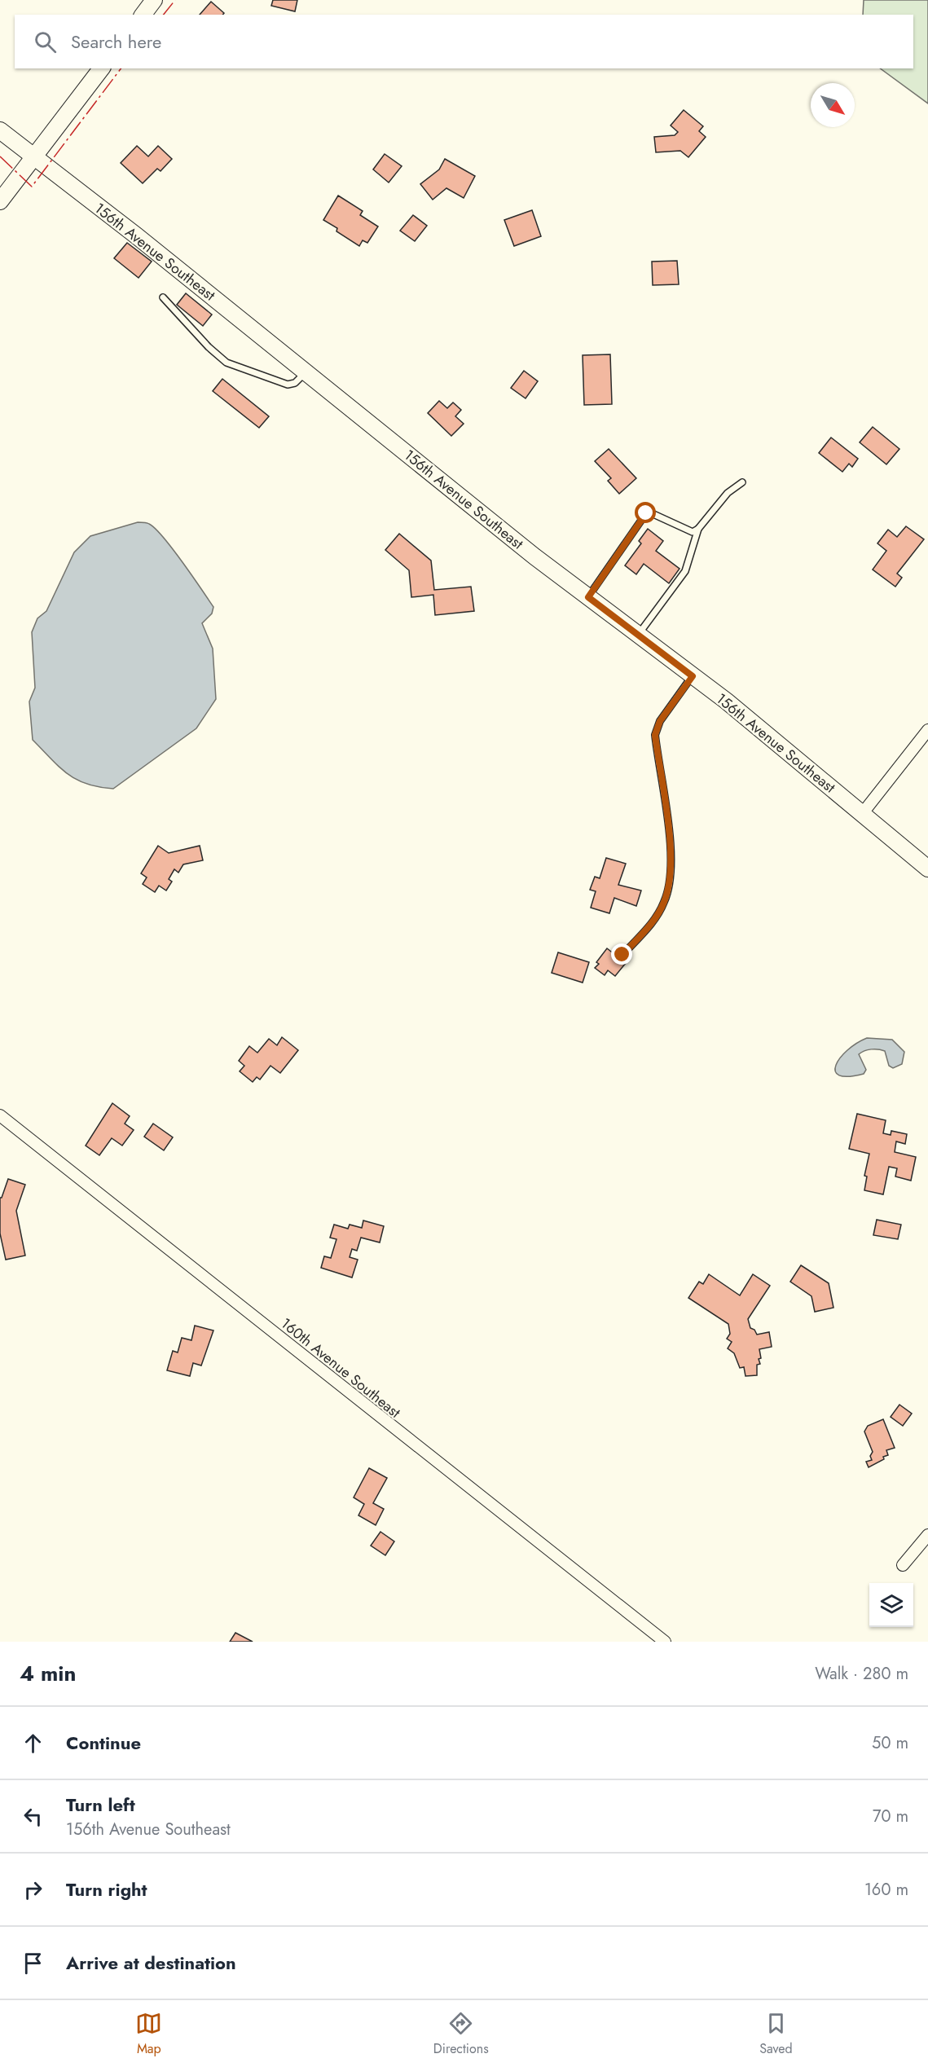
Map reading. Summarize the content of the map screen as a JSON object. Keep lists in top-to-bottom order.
{
  "streets": {
    "street": ["156th Avenue Southeast", "160th Avenue Southeast"]
  },
  "north": "bottom right",
  "page": {
    "search": "Search here",
    "heading": ["4 min", "Walk · 280 m"],
    "list": [
      ["Continue", "50 m"],
      ["Turn left", "156th Avenue Southeast", "70 m"],
      ["Turn right", "160 m"],
      "Arrive at destination"
    ],
    "nav": ["Map", "Directions", "Saved"]
  }
}
